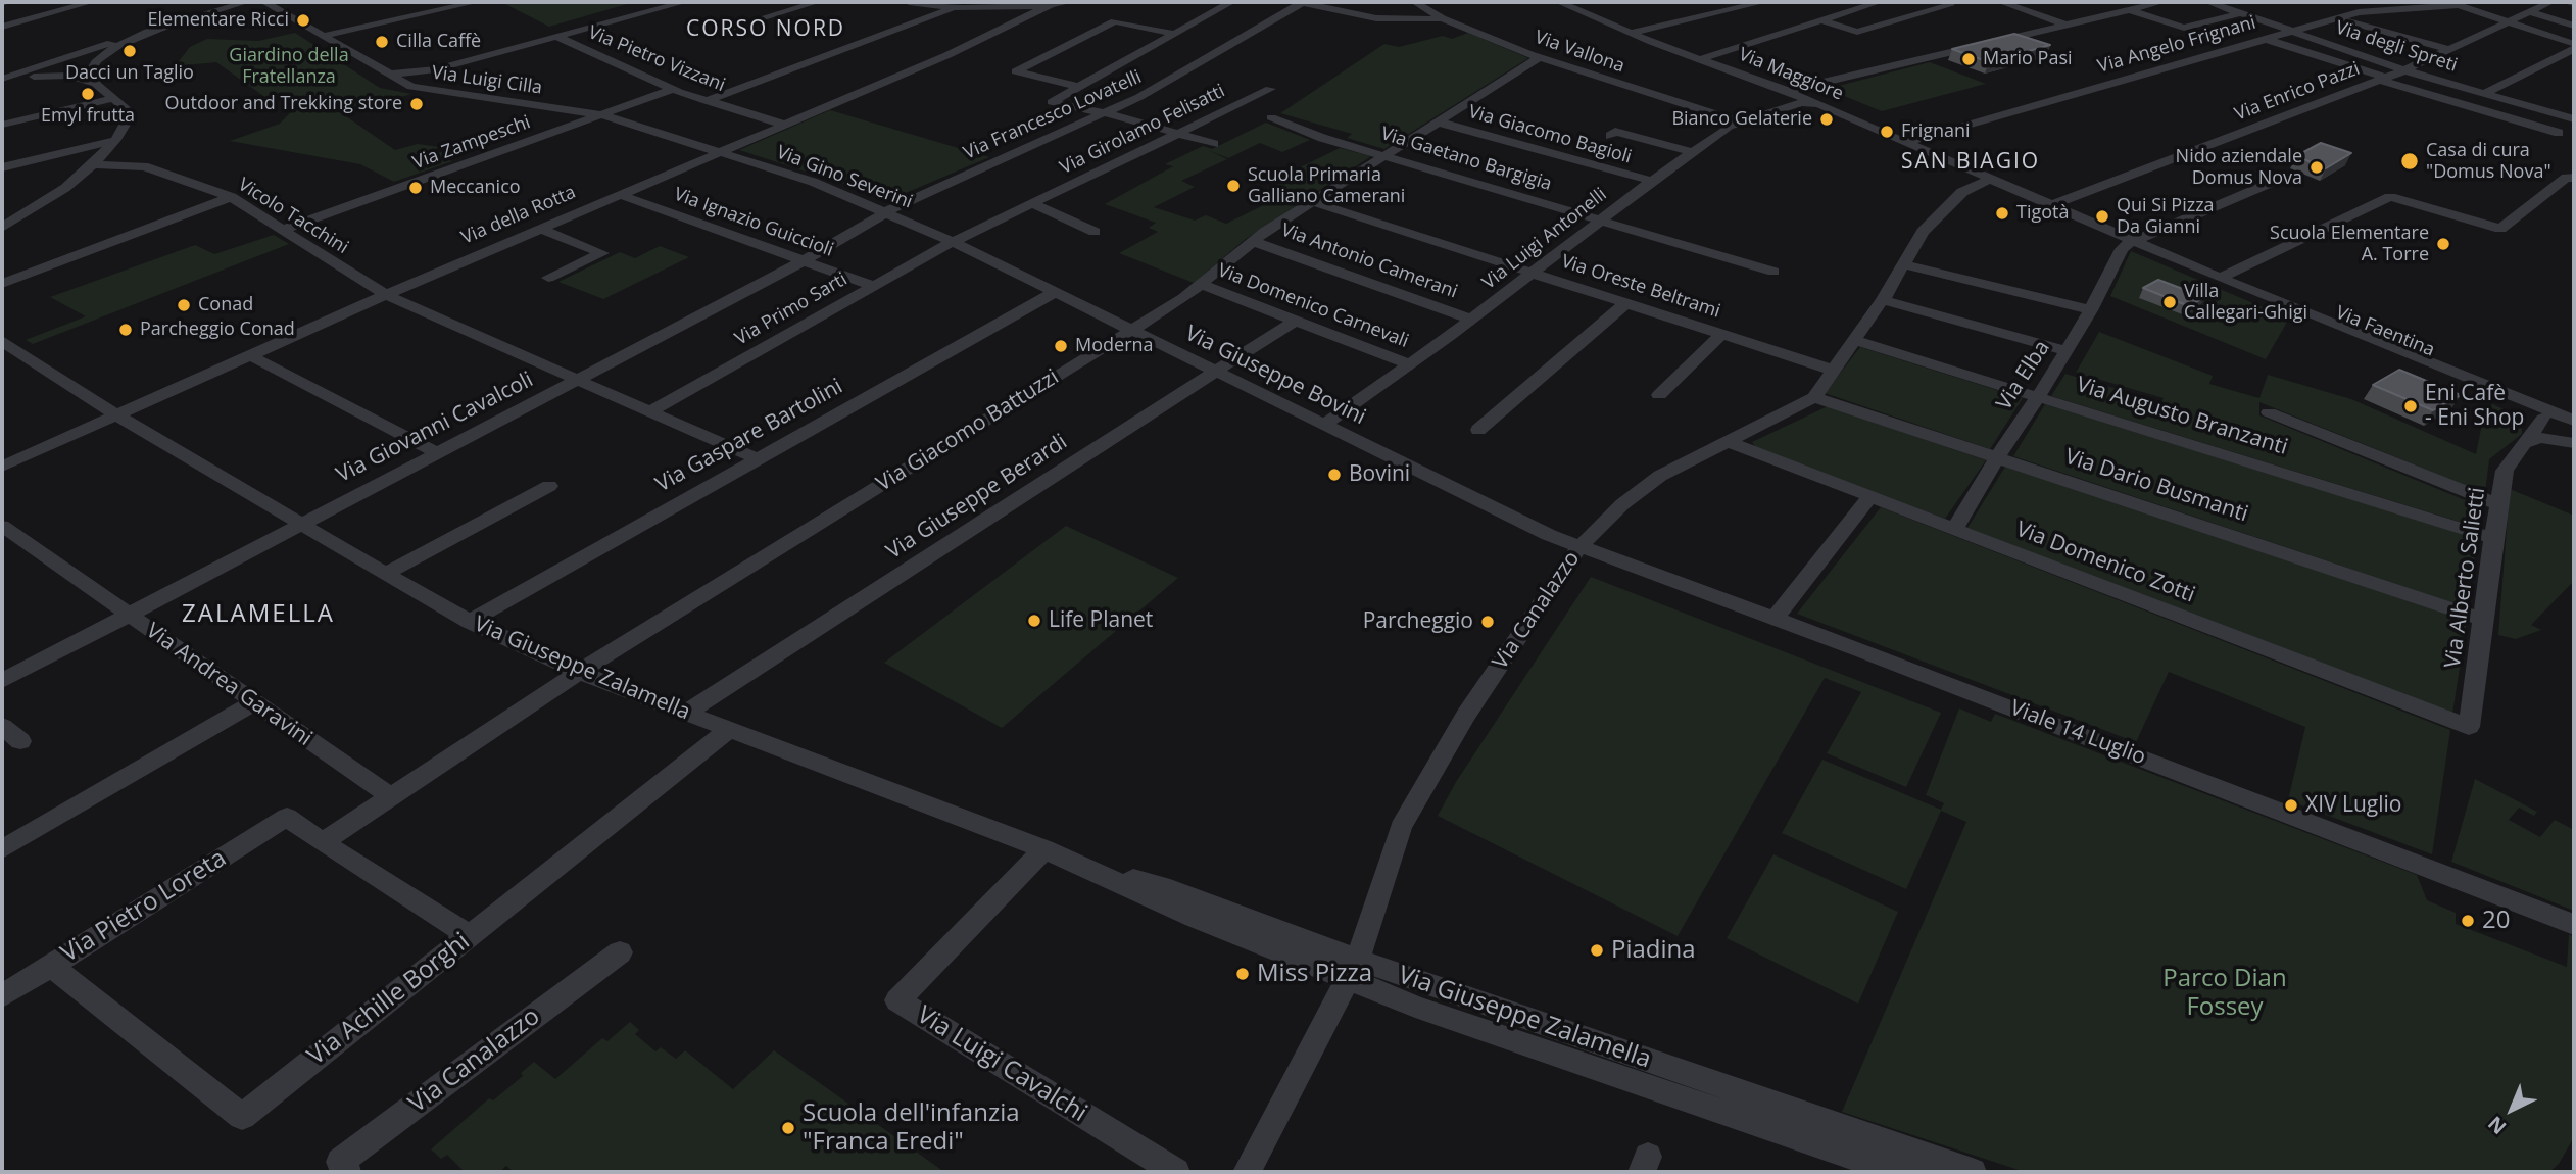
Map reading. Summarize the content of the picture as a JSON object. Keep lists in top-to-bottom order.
{
  "streets": {
    "street": [
      "Via Angelo Frignani",
      "Via degli Spreti",
      "Via Vallona",
      "Via Pietro Vizzani",
      "Via Maggiore",
      "Via Luigi Cilla",
      "Via Enrico Pazzi",
      "Via Francesco Lovatelli",
      "Via Girolamo Felisatti",
      "Via Giacomo Bagioli",
      "Via Zampeschi",
      "Via Gaetano Bargigia",
      "Via Gino Severini",
      "Via della Rotta",
      "Vicolo Tacchini",
      "Via Ignazio Guiccioli",
      "Via Luigi Antonelli",
      "Via Antonio Camerani",
      "Via Oreste Beltrami",
      "Via Domenico Carnevali",
      "Via Primo Sarti",
      "Via Faentina",
      "Via Giuseppe Bovini",
      "Via Elba",
      "Via Augusto Branzanti",
      "Via Giovanni Cavalcoli",
      "Via Giacomo Battuzzi",
      "Via Gaspare Bartolini",
      "Via Dario Busmanti",
      "Via Giuseppe Berardi",
      "Via Domenico Zotti",
      "Via Alberto Salietti",
      "Via Canalazzo",
      "Via Giuseppe Zalamella",
      "Via Andrea Garavini",
      "Viale 14 Luglio",
      "Via Pietro Loreta",
      "Via Achille Borghi",
      "Via Luigi Cavalchi"
    ]
  },
  "crossings": [
    ["Via Angelo Frignani", "Via degli Spreti"],
    ["Via Angelo Frignani", "Via Maggiore"],
    ["Via degli Spreti", "Via Enrico Pazzi"],
    ["Via Vallona", "Via Luigi Antonelli"],
    ["Via Vallona", "Via Giacomo Battuzzi"],
    ["Via Pietro Vizzani", "Via Zampeschi"],
    ["Via Pietro Vizzani", "Via della Rotta"],
    ["Via Maggiore", "Via Luigi Antonelli"],
    ["Via Maggiore", "Via Faentina"],
    ["Via Maggiore", "Via Canalazzo"],
    ["Via Luigi Cilla", "Via Zampeschi"],
    ["Via Luigi Cilla", "Via Gino Severini"],
    ["Via Luigi Cilla", "Via della Rotta"],
    ["Via Francesco Lovatelli", "Via Gino Severini"],
    ["Via Francesco Lovatelli", "Via Giovanni Cavalcoli"],
    ["Via Girolamo Felisatti", "Via Gino Severini"],
    ["Via Girolamo Felisatti", "Via Primo Sarti"],
    ["Via Girolamo Felisatti", "Via Giuseppe Bovini"],
    ["Via Giacomo Bagioli", "Via Luigi Antonelli"],
    ["Via Giacomo Bagioli", "Via Giacomo Battuzzi"],
    ["Via Zampeschi", "Vicolo Tacchini"],
    ["Via Gaetano Bargigia", "Via Luigi Antonelli"],
    ["Via Gaetano Bargigia", "Via Giacomo Battuzzi"],
    ["Via Gino Severini", "Via della Rotta"],
    ["Via Gino Severini", "Via Primo Sarti"],
    ["Via Gino Severini", "Via Giuseppe Bovini"],
    ["Via Gino Severini", "Via Giovanni Cavalcoli"],
    ["Via della Rotta", "Vicolo Tacchini"],
    ["Via della Rotta", "Via Ignazio Guiccioli"],
    ["Via della Rotta", "Via Giuseppe Zalamella"],
    ["Vicolo Tacchini", "Via Primo Sarti"],
    ["Vicolo Tacchini", "Via Giovanni Cavalcoli"],
    ["Vicolo Tacchini", "Via Gaspare Bartolini"],
    ["Via Ignazio Guiccioli", "Via Primo Sarti"],
    ["Via Ignazio Guiccioli", "Via Giovanni Cavalcoli"],
    ["Via Luigi Antonelli", "Via Antonio Camerani"],
    ["Via Luigi Antonelli", "Via Oreste Beltrami"],
    ["Via Luigi Antonelli", "Via Domenico Carnevali"],
    ["Via Luigi Antonelli", "Via Giuseppe Bovini"],
    ["Via Antonio Camerani", "Via Giacomo Battuzzi"],
    ["Via Oreste Beltrami", "Via Giacomo Battuzzi"],
    ["Via Oreste Beltrami", "Via Canalazzo"],
    ["Via Domenico Carnevali", "Via Giacomo Battuzzi"],
    ["Via Domenico Carnevali", "Via Giuseppe Berardi"],
    ["Via Primo Sarti", "Via Giuseppe Bovini"],
    ["Via Faentina", "Via Elba"],
    ["Via Faentina", "Via Alberto Salietti"],
    ["Via Faentina", "Via Canalazzo"],
    ["Via Giuseppe Bovini", "Via Giacomo Battuzzi"],
    ["Via Giuseppe Bovini", "Via Gaspare Bartolini"],
    ["Via Giuseppe Bovini", "Via Giuseppe Berardi"],
    ["Via Giuseppe Bovini", "Via Canalazzo"],
    ["Via Giuseppe Bovini", "Viale 14 Luglio"],
    ["Via Elba", "Via Augusto Branzanti"],
    ["Via Elba", "Via Dario Busmanti"],
    ["Via Elba", "Via Domenico Zotti"],
    ["Via Augusto Branzanti", "Via Alberto Salietti"],
    ["Via Augusto Branzanti", "Via Canalazzo"],
    ["Via Giovanni Cavalcoli", "Via Giuseppe Zalamella"],
    ["Via Giovanni Cavalcoli", "Via Andrea Garavini"],
    ["Via Giacomo Battuzzi", "Via Giuseppe Zalamella"],
    ["Via Giacomo Battuzzi", "Via Andrea Garavini"],
    ["Via Gaspare Bartolini", "Via Giuseppe Zalamella"],
    ["Via Dario Busmanti", "Via Alberto Salietti"],
    ["Via Dario Busmanti", "Via Canalazzo"],
    ["Via Giuseppe Berardi", "Via Giuseppe Zalamella"],
    ["Via Domenico Zotti", "Via Alberto Salietti"],
    ["Via Domenico Zotti", "Via Canalazzo"],
    ["Via Canalazzo", "Via Giuseppe Zalamella"],
    ["Via Canalazzo", "Viale 14 Luglio"],
    ["Via Giuseppe Zalamella", "Via Achille Borghi"],
    ["Via Giuseppe Zalamella", "Via Luigi Cavalchi"],
    ["Via Pietro Loreta", "Via Achille Borghi"]
  ],
  "districts": ["CORSO NORD", "SAN BIAGIO", "ZALAMELLA"],
  "parks": ["Giardino della Fratellanza", "Parco Dian Fossey"],
  "places": [
    "Elementare Ricci",
    "Cilla Caffè",
    "Dacci un Taglio",
    "Mario Pasi",
    "Emyl frutta",
    "Outdoor and Trekking store",
    "Bianco Gelaterie",
    "Frignani",
    "Casa di cura \"Domus Nova\"",
    "Nido aziendale Domus Nova",
    "Scuola Primaria Galliano Camerani",
    "Meccanico",
    "Tigotà",
    "Qui Si Pizza Da Gianni",
    "Scuola Elementare A. Torre",
    "Villa Callegari-Ghigi",
    "Conad",
    "Parcheggio Conad",
    "Moderna",
    "Eni Cafè - Eni Shop",
    "Bovini",
    "Life Planet",
    "Parcheggio",
    "XIV Luglio",
    "20",
    "Piadina",
    "Miss Pizza",
    "Scuola dell'infanzia \"Franca Eredi\""
  ],
  "north": "bottom left"
}
